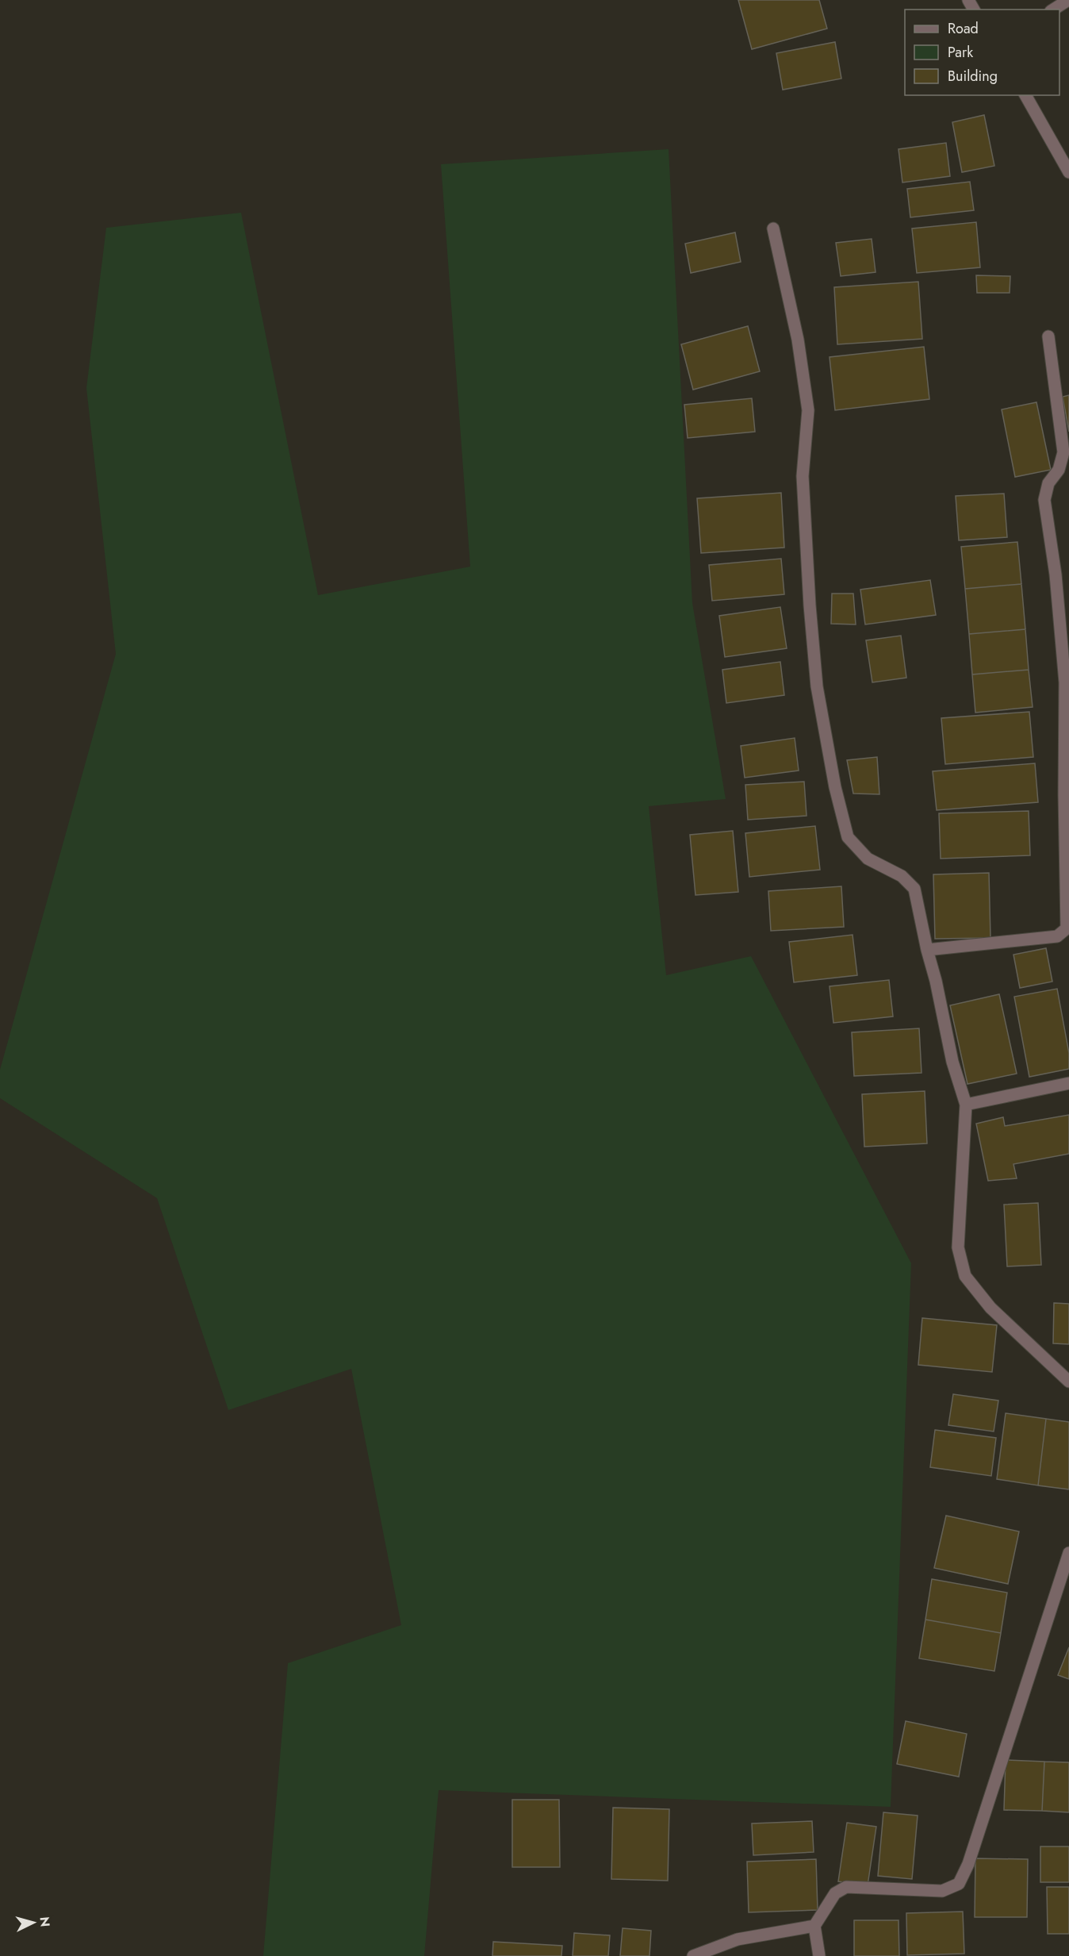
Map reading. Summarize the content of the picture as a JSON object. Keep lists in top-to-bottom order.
{
  "legend": ["Road", "Park", "Building"],
  "north": "right"
}
